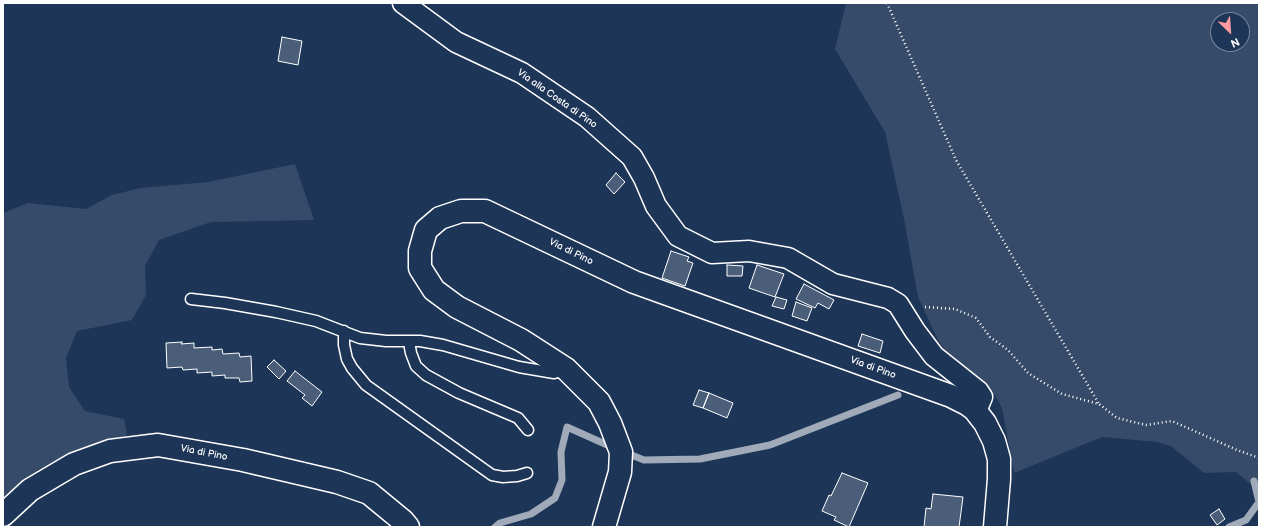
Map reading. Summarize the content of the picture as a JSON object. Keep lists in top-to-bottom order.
{
  "streets": {
    "street": ["Via alla Costa di Pino", "Via di Pino"]
  },
  "north": "bottom right"
}
